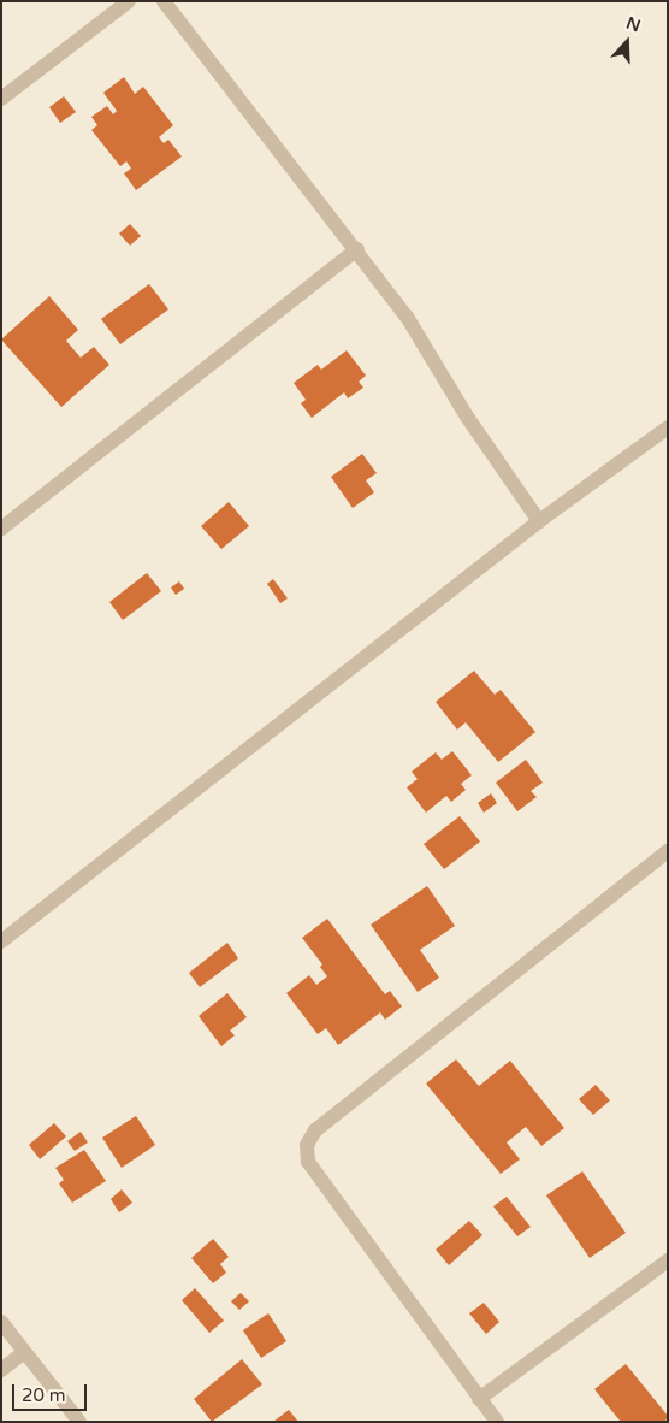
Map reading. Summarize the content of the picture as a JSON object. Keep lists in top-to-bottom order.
{
  "scale_bar": "20 m",
  "north": "top"
}
